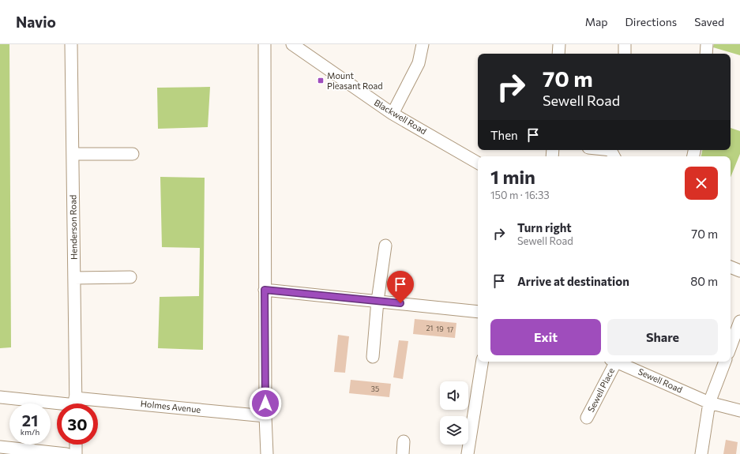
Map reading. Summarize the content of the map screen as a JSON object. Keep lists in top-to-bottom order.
{
  "streets": {
    "street": [
      "Blackwell Road",
      "Henderson Road",
      "Sewell Road",
      "Sewell Place",
      "Holmes Avenue"
    ]
  },
  "places": {
    "transit": ["Mount Pleasant Road"]
  },
  "house_numbers": [
    "21",
    "19",
    "17",
    "35"
  ],
  "page": {
    "header": "Navio",
    "nav": ["Map", "Directions", "Saved"],
    "turn": ["70 m", "Sewell Road"],
    "then": "Then",
    "heading": ["1 min", "150 m · 16:33"],
    "list": [
      {
        "name": "Turn right",
        "note": "Sewell Road",
        "value": "70 m"
      },
      {
        "name": "Arrive at destination",
        "value": "80 m"
      }
    ],
    "buttons": ["Exit", "Share"],
    "speed": "21 km/h",
    "limit": "30"
  }
}
